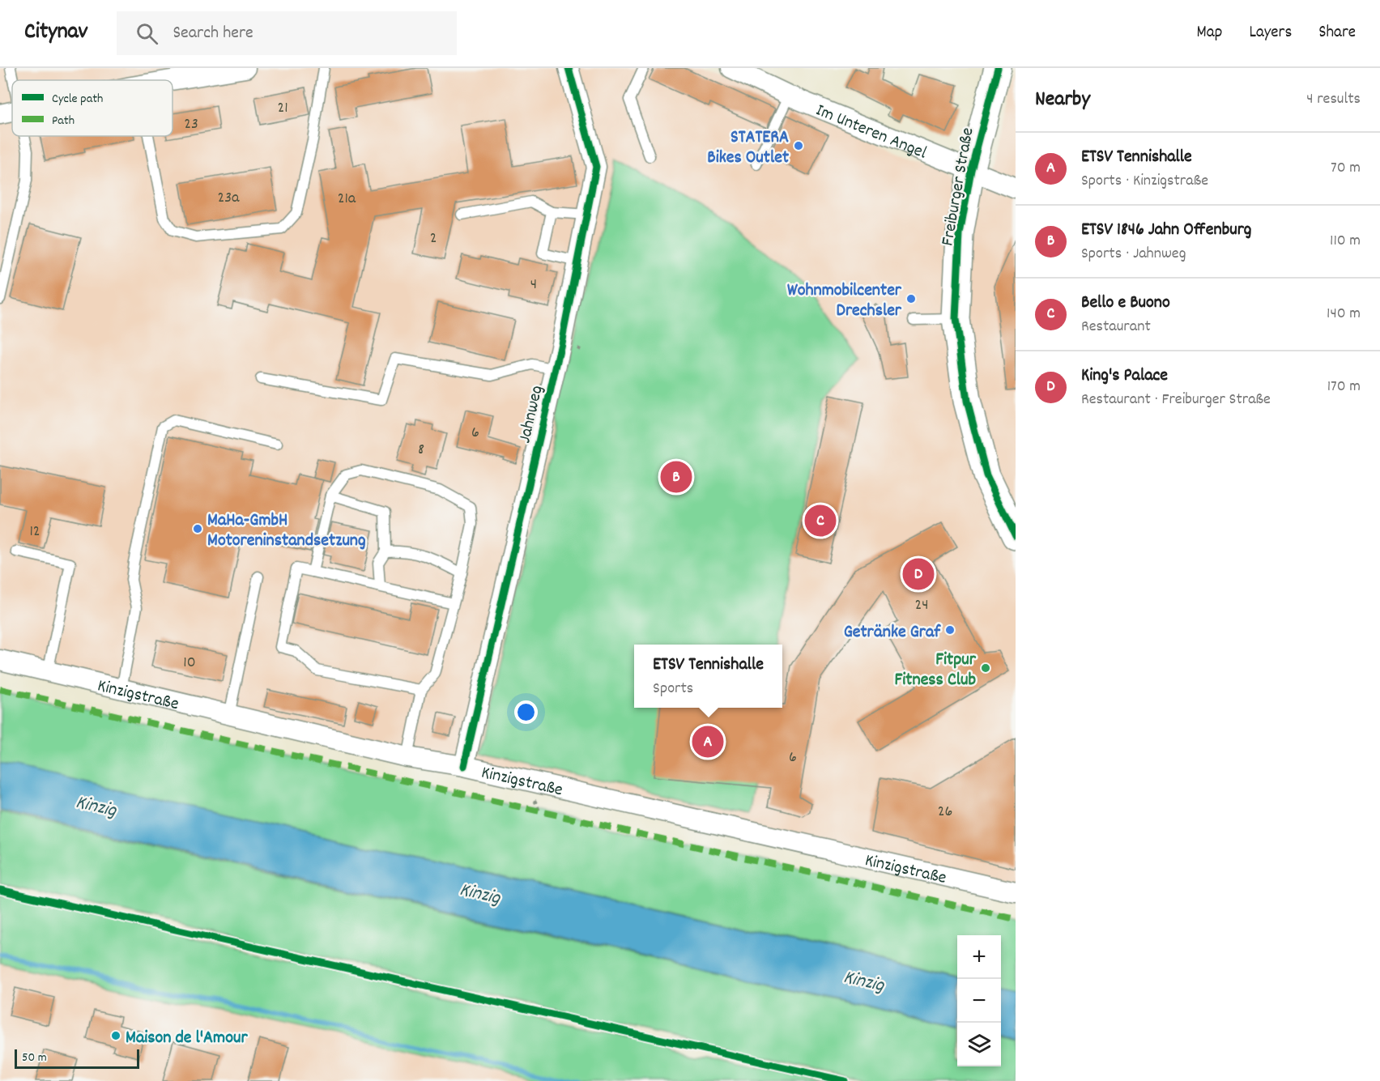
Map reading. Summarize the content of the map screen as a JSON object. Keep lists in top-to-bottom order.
{
  "streets": {
    "main road": ["Freiburger Straße"],
    "street": ["Im Unteren Angel", "Jahnweg", "Kinzigstraße"]
  },
  "crossings": [
    ["Im Unteren Angel", "Freiburger Straße"],
    ["Jahnweg", "Kinzigstraße"]
  ],
  "water": ["Kinzig"],
  "places": [
    "STATERA Bikes Outlet",
    "Wohnmobilcenter Drechsler",
    "MaHa-GmbH Motoreninstandsetzung",
    "Getränke Graf",
    "Fitpur Fitness Club",
    "Maison de l'Amour"
  ],
  "house_numbers": [
    "21",
    "23",
    "23a",
    "21a",
    "2",
    "4",
    "6",
    "8",
    "12",
    "24",
    "10",
    "6",
    "26"
  ],
  "legend": ["Cycle path", "Path"],
  "scale_bar": "50 m",
  "page": {
    "header": "Citynav",
    "search": "Search here",
    "nav": ["Map", "Layers", "Share"],
    "heading": ["Nearby", "4 results"],
    "list": [
      {
        "mark": "A",
        "name": "ETSV Tennishalle",
        "note": "Sports · Kinzigstraße",
        "value": "70 m"
      },
      {
        "mark": "B",
        "name": "ETSV 1846 Jahn Offenburg",
        "note": "Sports · Jahnweg",
        "value": "110 m"
      },
      {
        "mark": "C",
        "name": "Bello e Buono",
        "note": "Restaurant",
        "value": "140 m"
      },
      {
        "mark": "D",
        "name": "King's Palace",
        "note": "Restaurant · Freiburger Straße",
        "value": "170 m"
      }
    ],
    "pins": [
      "B",
      "C",
      "D",
      "A"
    ],
    "popup": ["ETSV Tennishalle", "Sports"],
    "map_buttons": ["+", "−"],
    "scale": "50 m"
  }
}
